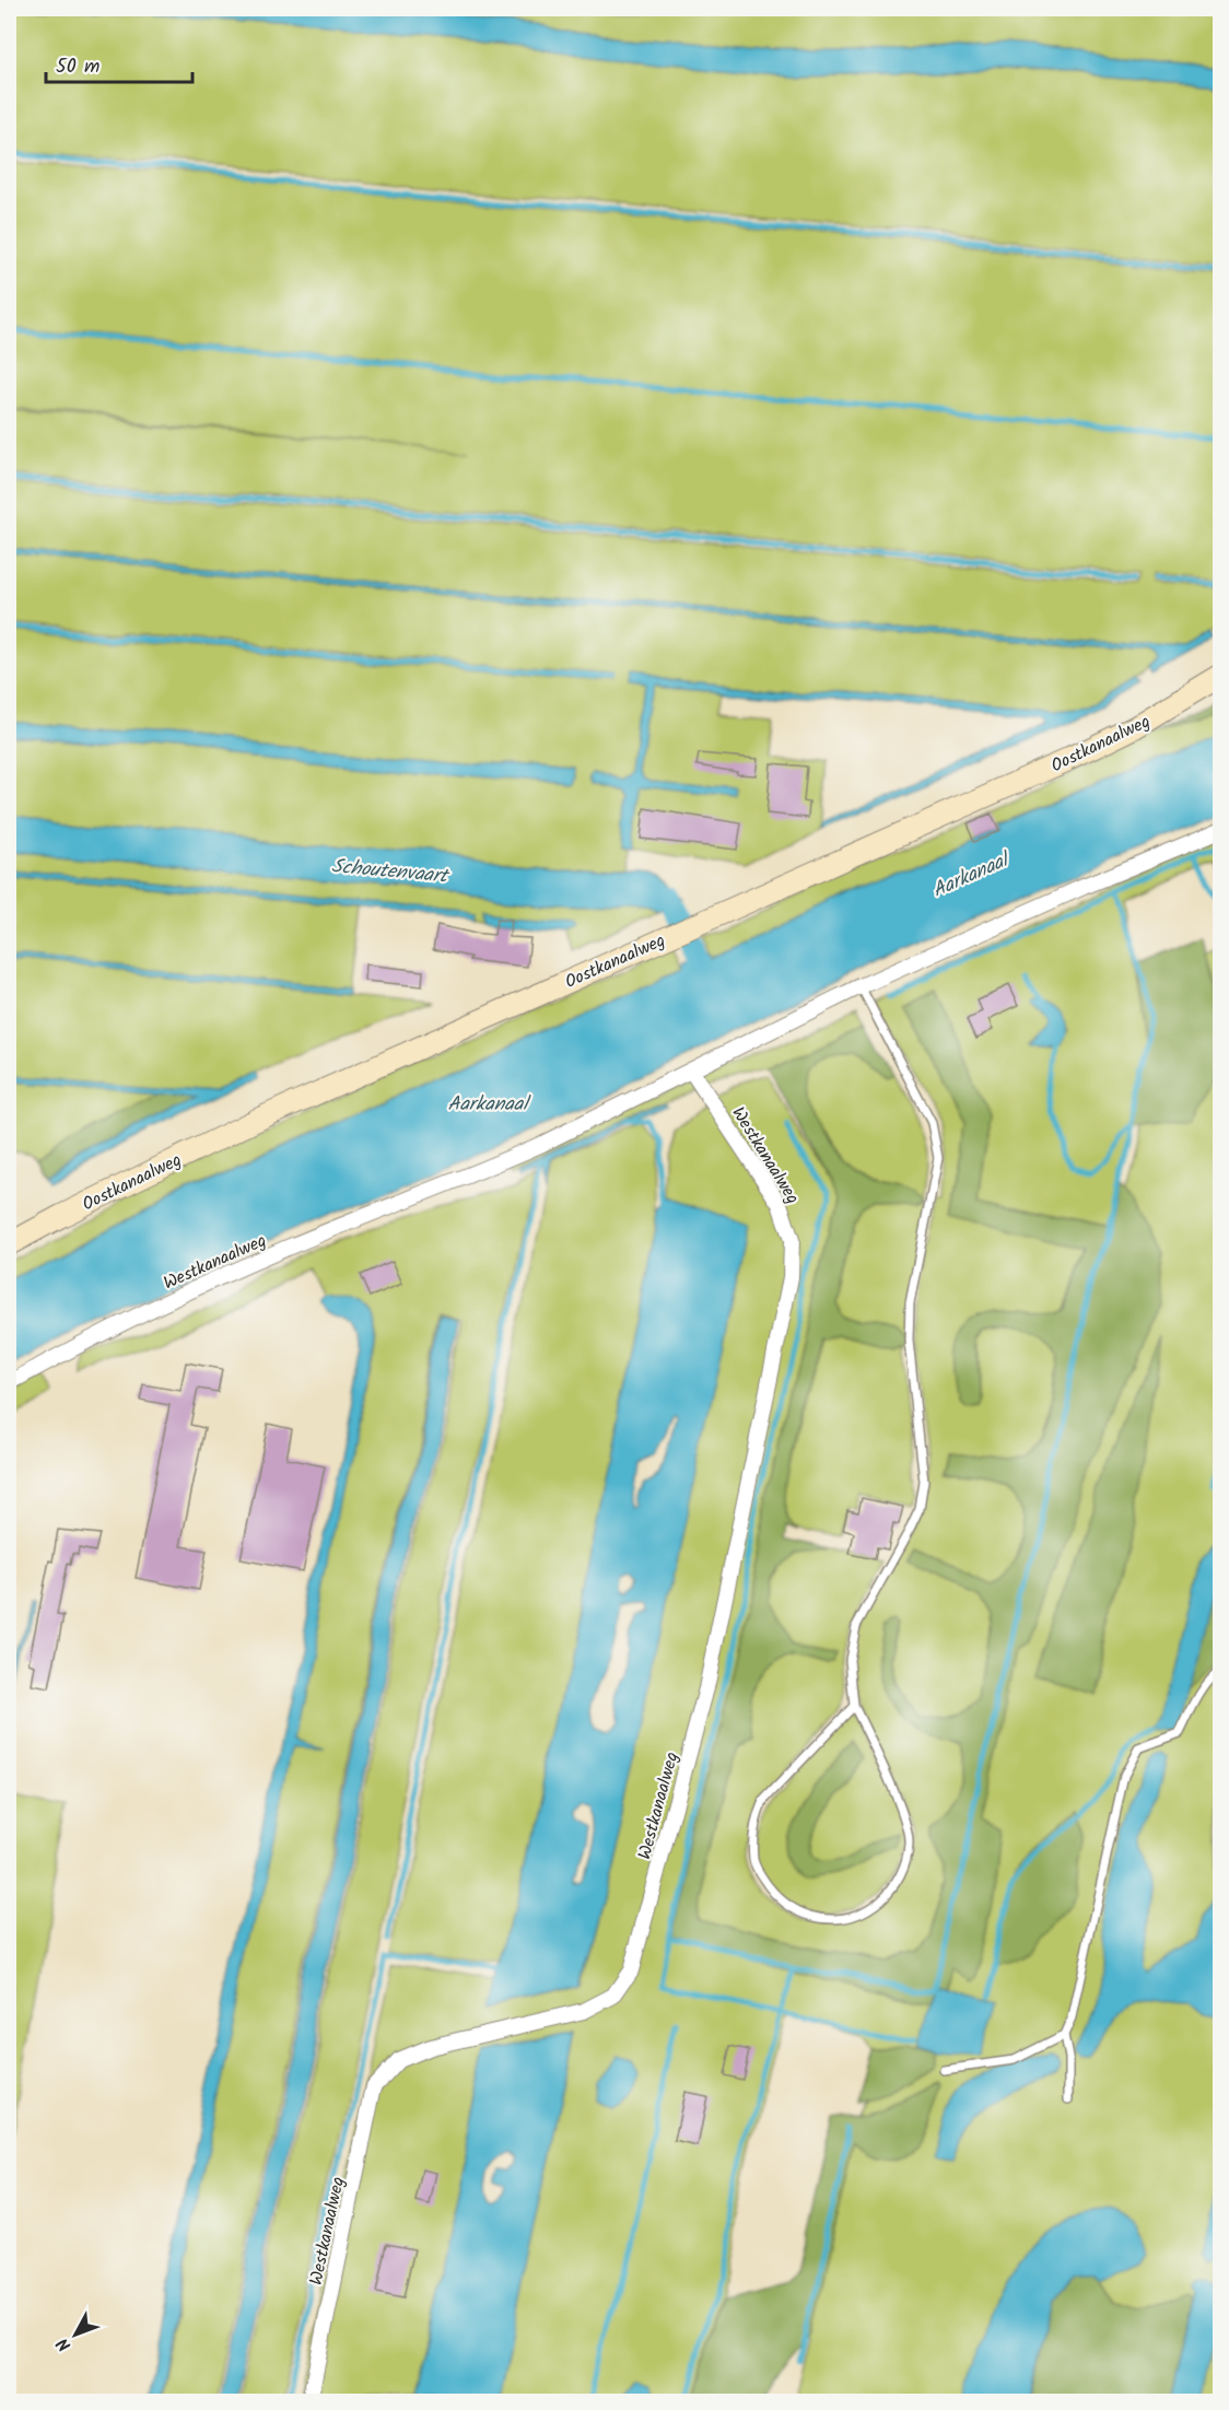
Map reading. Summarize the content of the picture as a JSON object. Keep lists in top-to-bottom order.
{
  "streets": {
    "main road": ["Oostkanaalweg"],
    "street": ["Westkanaalweg"]
  },
  "water": ["Schoutenvaart", "Aarkanaal"],
  "scale_bar": "50 m",
  "north": "bottom left"
}
